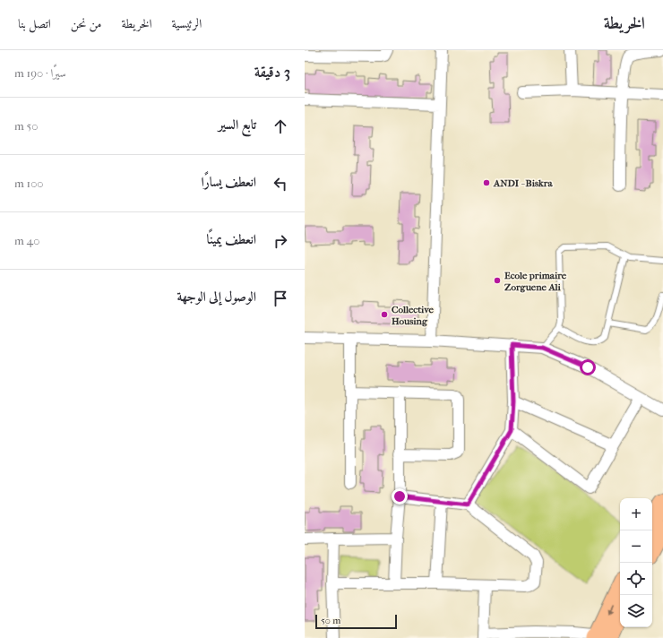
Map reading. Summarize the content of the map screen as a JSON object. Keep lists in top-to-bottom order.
{
  "places": ["ANDI - Biskra", "Ecole primaire Zorguene Ali", "Collective Housing"],
  "scale_bar": "50 m",
  "page": {
    "header": "الخريطة",
    "nav": [
      "الرئيسية",
      "الخريطة",
      "من نحن",
      "اتصل بنا"
    ],
    "heading": ["3 دقيقة", "سيرًا · 190 m"],
    "list": [
      ["تابع السير", "50 m"],
      ["انعطف يسارًا", "100 m"],
      ["انعطف يمينًا", "40 m"],
      "الوصول إلى الوجهة"
    ],
    "map_buttons": ["+", "−"],
    "scale": "50 m"
  }
}
